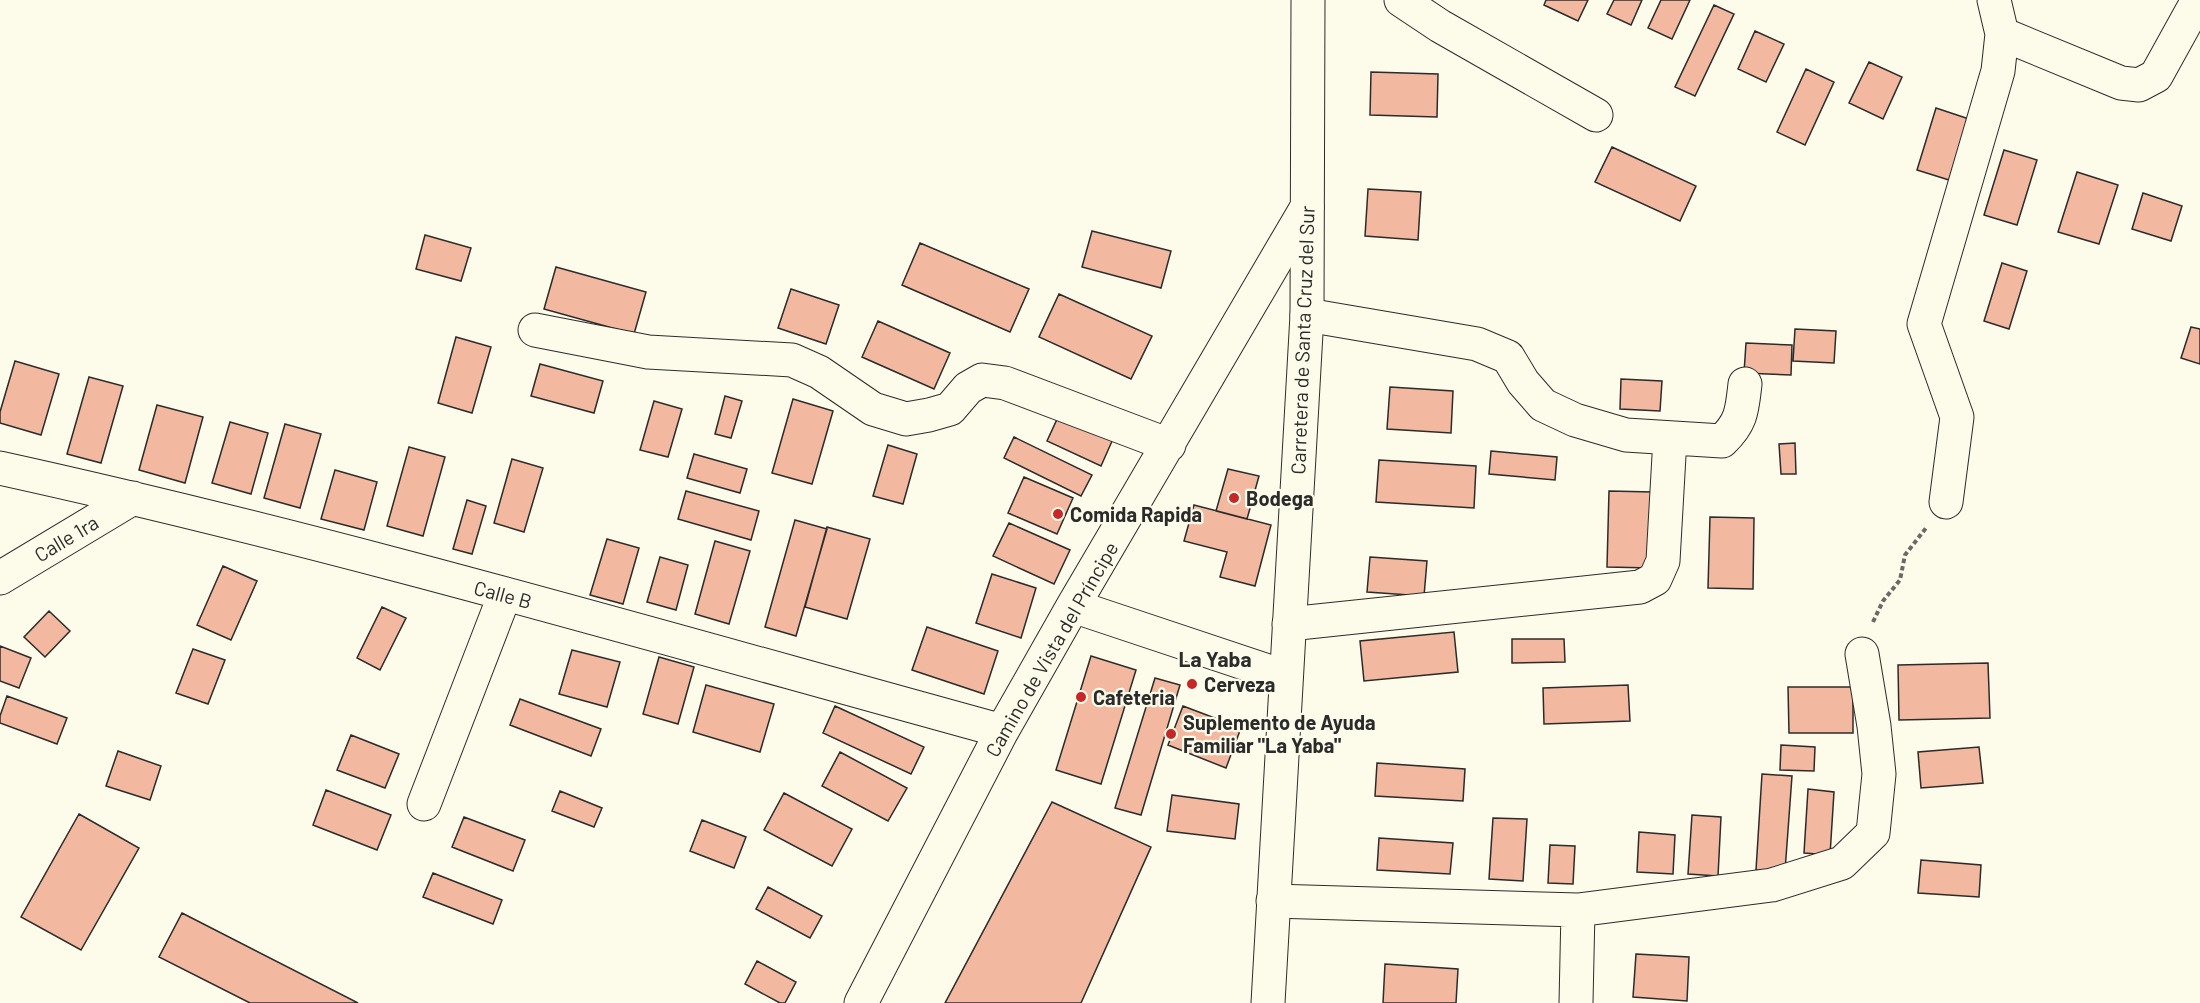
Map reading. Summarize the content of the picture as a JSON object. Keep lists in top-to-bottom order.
{
  "streets": {
    "street": [
      "Carretera de Santa Cruz del Sur",
      "Calle 1ra",
      "Calle B",
      "Camino de Vista del Príncipe"
    ]
  },
  "crossings": [
    ["Carretera de Santa Cruz del Sur", "Camino de Vista del Príncipe"],
    ["Calle 1ra", "Calle B"],
    ["Calle B", "Camino de Vista del Príncipe"]
  ],
  "districts": ["La Yaba"],
  "places": [
    "Bodega",
    "Comida Rapida",
    "Cerveza",
    "Cafeteria",
    "Suplemento de Ayuda Familiar \"La Yaba\""
  ]
}
